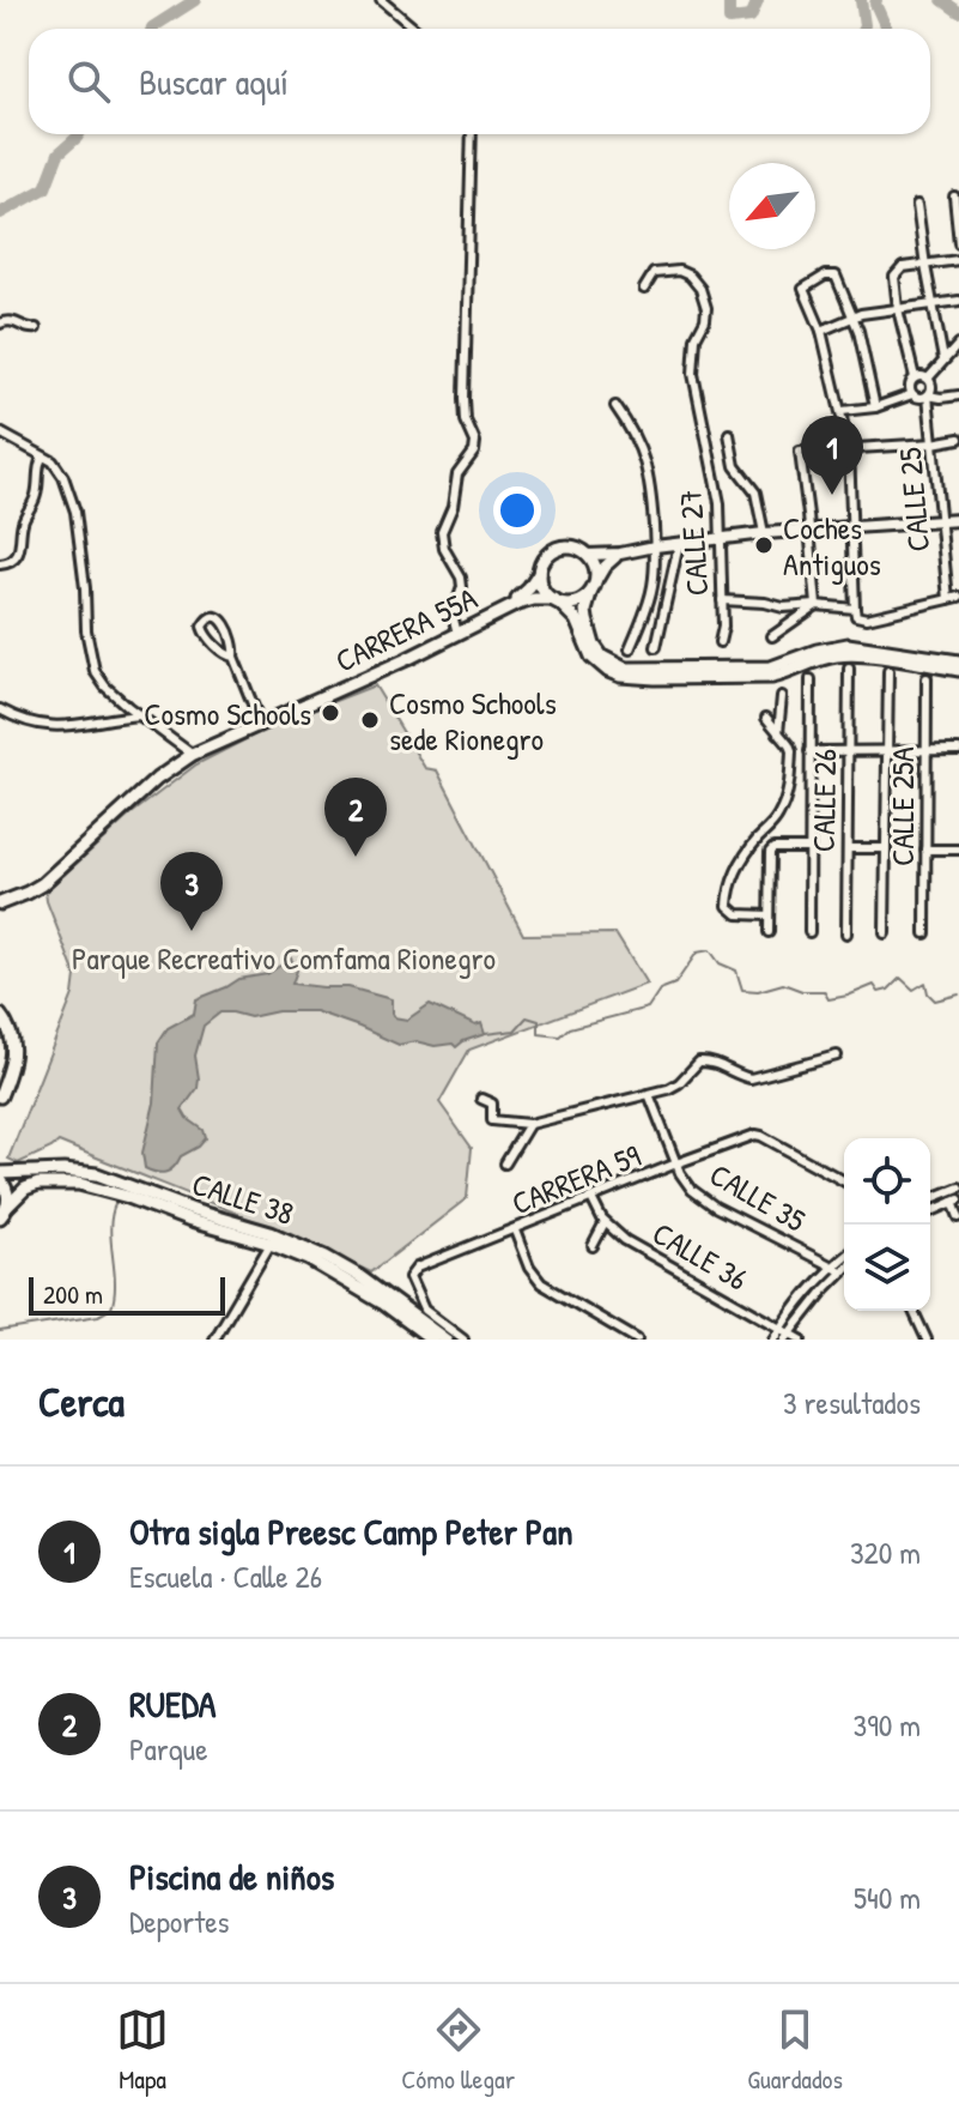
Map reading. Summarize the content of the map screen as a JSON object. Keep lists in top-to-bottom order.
{
  "streets": {
    "main road": ["CARRERA 55A", "CALLE 38"],
    "street": [
      "CALLE 25",
      "CALLE 27",
      "CALLE 26",
      "CALLE 25A",
      "CARRERA 59",
      "CALLE 35",
      "CALLE 36"
    ]
  },
  "crossings": [
    ["CARRERA 59", "CALLE 35"],
    ["CARRERA 59", "CALLE 36"]
  ],
  "parks": ["Parque Recreativo Comfama Rionegro"],
  "places": ["Coches Antiguos", "Cosmo Schools", "Cosmo Schools sede Rionegro"],
  "scale_bar": "200 m",
  "north": "bottom left",
  "page": {
    "search": "Buscar aquí",
    "pins": ["1", "2", "3"],
    "scale": "200 m",
    "heading": ["Cerca", "3 resultados"],
    "list": [
      {
        "mark": "1",
        "name": "Otra sigla Preesc Camp Peter Pan",
        "note": "Escuela · Calle 26",
        "value": "320 m"
      },
      {
        "mark": "2",
        "name": "RUEDA",
        "note": "Parque",
        "value": "390 m"
      },
      {
        "mark": "3",
        "name": "Piscina de niños",
        "note": "Deportes",
        "value": "540 m"
      }
    ],
    "nav": ["Mapa", "Cómo llegar", "Guardados"]
  }
}
